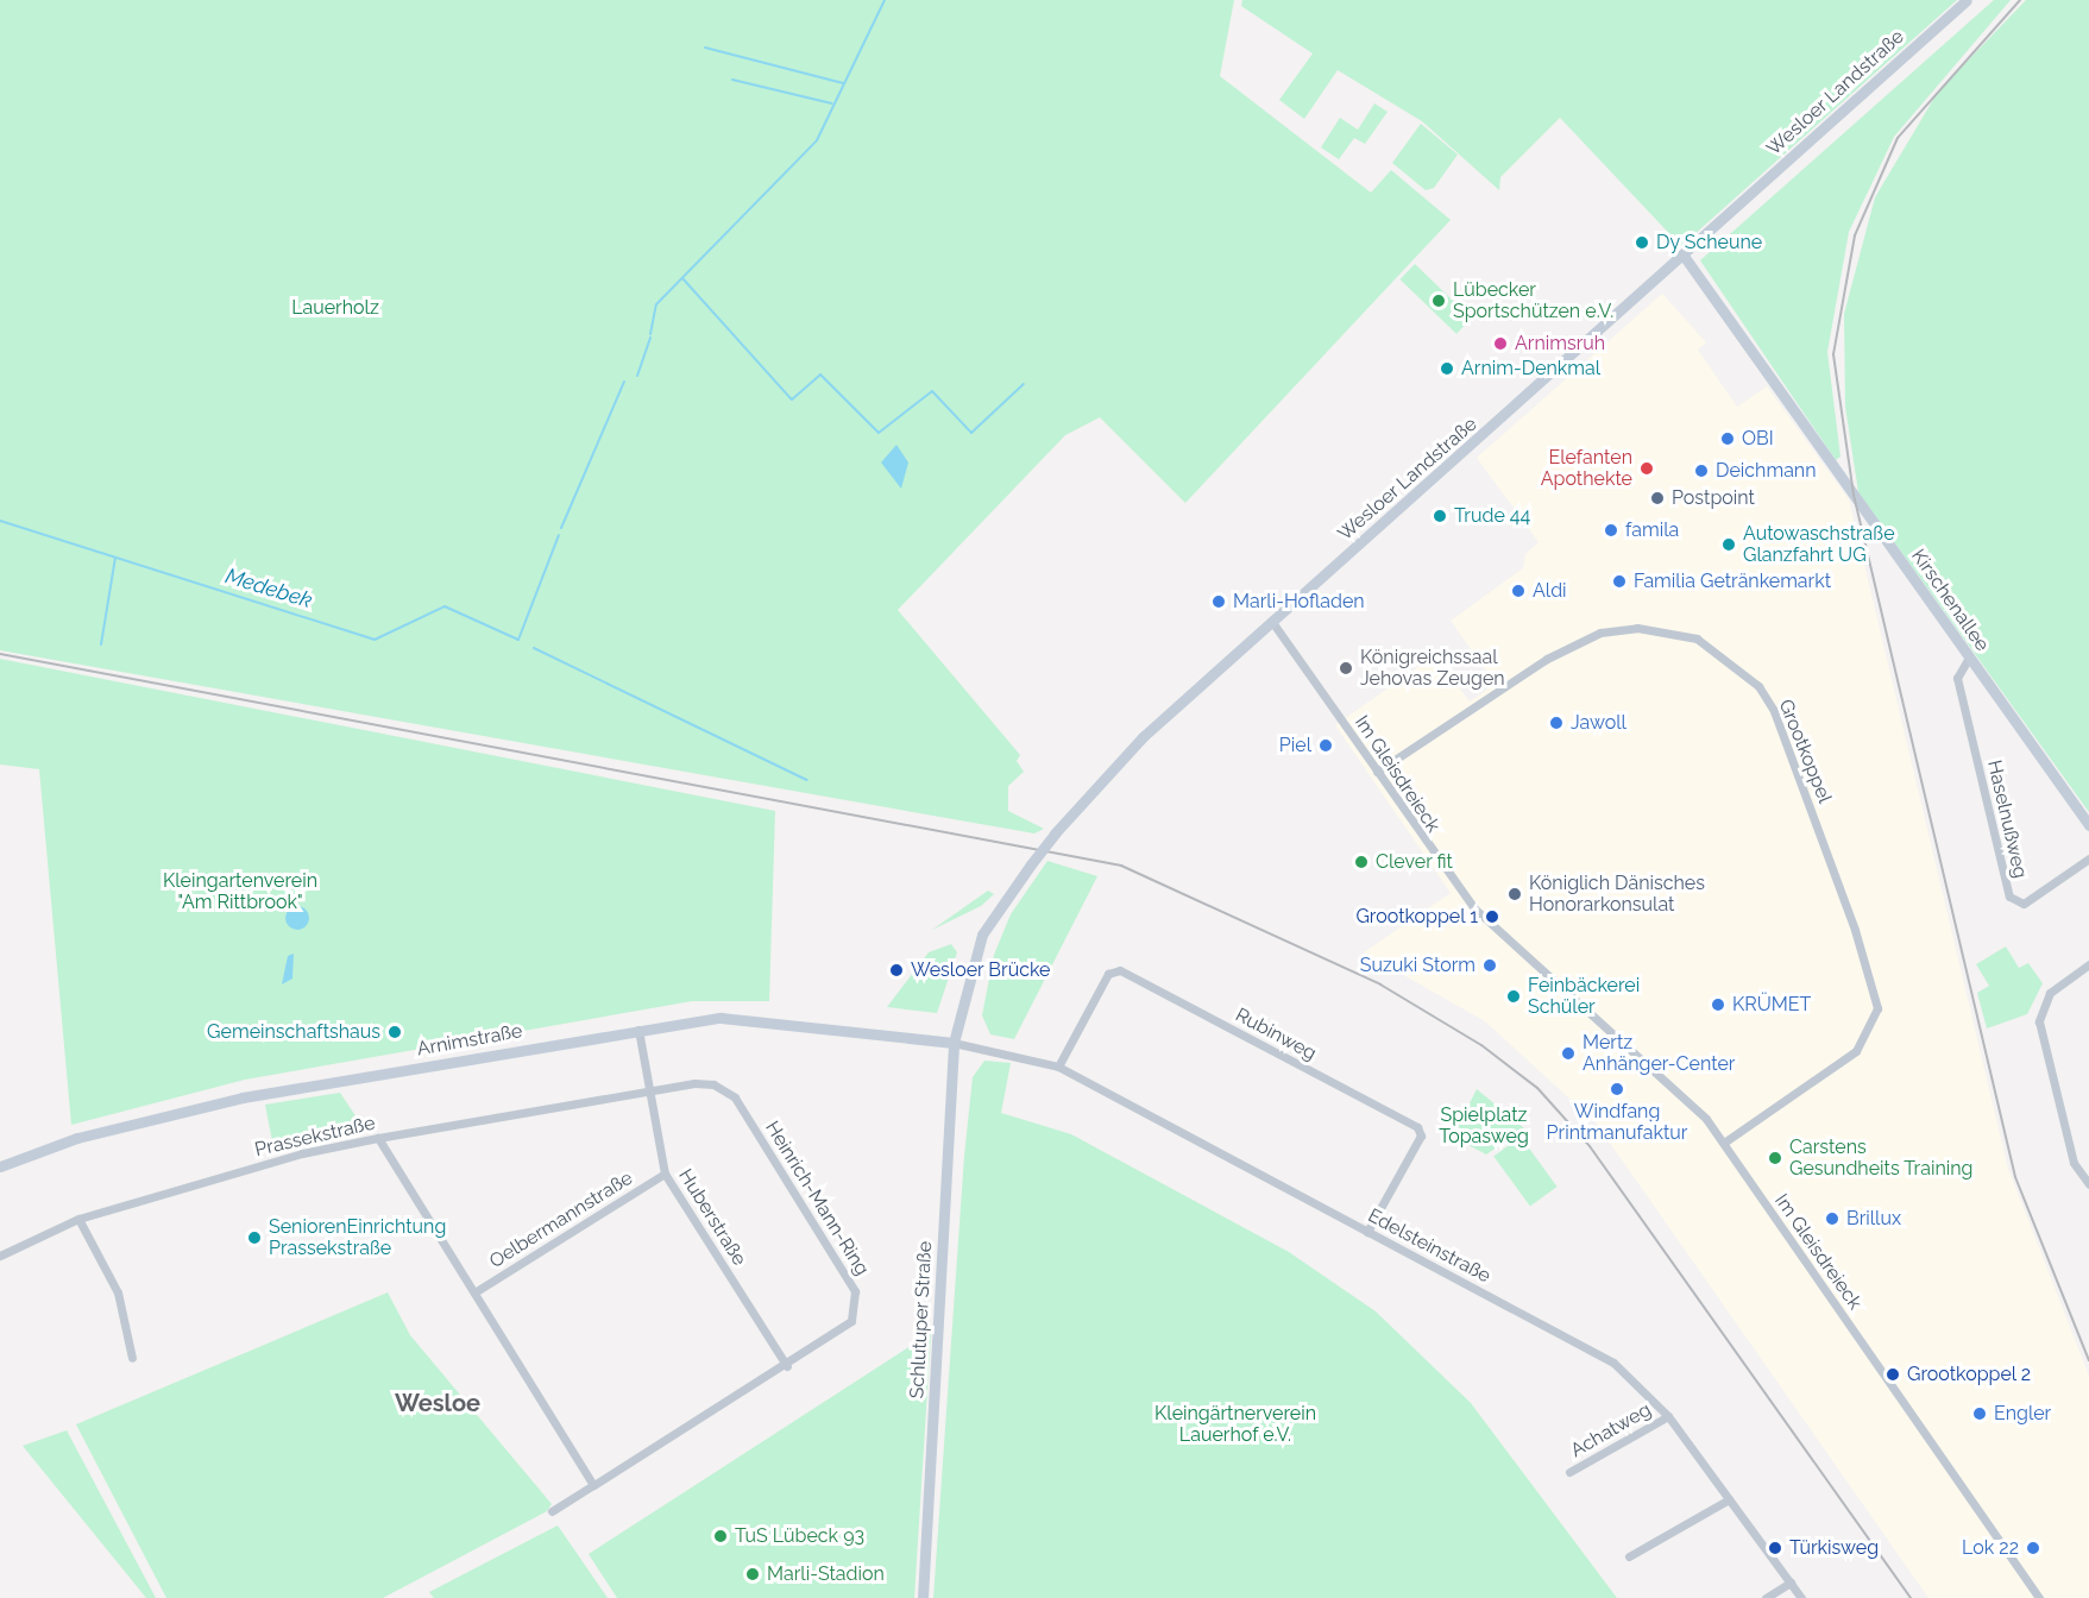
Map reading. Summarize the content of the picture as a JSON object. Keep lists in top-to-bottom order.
{
  "streets": {
    "main road": [
      "Wesloer Landstraße",
      "Kirschenallee",
      "Arnimstraße",
      "Schlutuper Straße"
    ],
    "street": [
      "Grootkoppel",
      "Im Gleisdreieck",
      "Haselnußweg",
      "Rubinweg",
      "Prassekstraße",
      "Heinrich-Mann-Ring",
      "Huberstraße",
      "Oelbermannstraße",
      "Edelsteinstraße",
      "Achatweg"
    ]
  },
  "crossings": [
    ["Wesloer Landstraße", "Kirschenallee"],
    ["Wesloer Landstraße", "Im Gleisdreieck"],
    ["Wesloer Landstraße", "Arnimstraße"],
    ["Wesloer Landstraße", "Edelsteinstraße"],
    ["Wesloer Landstraße", "Schlutuper Straße"],
    ["Kirschenallee", "Haselnußweg"],
    ["Grootkoppel", "Im Gleisdreieck"],
    ["Rubinweg", "Edelsteinstraße"],
    ["Arnimstraße", "Huberstraße"],
    ["Arnimstraße", "Edelsteinstraße"],
    ["Arnimstraße", "Schlutuper Straße"],
    ["Prassekstraße", "Heinrich-Mann-Ring"],
    ["Prassekstraße", "Huberstraße"],
    ["Heinrich-Mann-Ring", "Huberstraße"],
    ["Huberstraße", "Oelbermannstraße"],
    ["Edelsteinstraße", "Schlutuper Straße"],
    ["Edelsteinstraße", "Achatweg"]
  ],
  "districts": ["Wesloe"],
  "water": ["Medebek"],
  "parks": [
    "Lauerholz",
    "Kleingartenverein \"Am Rittbrook\"",
    "Spielplatz Topasweg",
    "Kleingärtnerverein Lauerhof e.V."
  ],
  "places": [
    "Dy Scheune",
    "Lübecker Sportschützen e.V.",
    "Arnimsruh",
    "Arnim-Denkmal",
    "OBI",
    "Elefanten Apothekte",
    "Deichmann",
    "Postpoint",
    "Trude 44",
    "famila",
    "Autowaschstraße Glanzfahrt UG",
    "Familia Getränkemarkt",
    "Aldi",
    "Marli-Hofladen",
    "Königreichssaal Jehovas Zeugen",
    "Jawoll",
    "Piel",
    "Clever fit",
    "Königlich Dänisches Honorarkonsulat",
    "Grootkoppel 1",
    "Suzuki Storm",
    "Wesloer Brücke",
    "Feinbäckerei Schüler",
    "KRÜMET",
    "Gemeinschaftshaus",
    "Mertz Anhänger-Center",
    "Windfang Printmanufaktur",
    "Carstens Gesundheits Training",
    "Brillux",
    "SeniorenEinrichtung Prassekstraße",
    "Grootkoppel 2",
    "Engler",
    "TuS Lübeck 93",
    "Türkisweg",
    "Lok 22",
    "Marli-Stadion"
  ]
}
